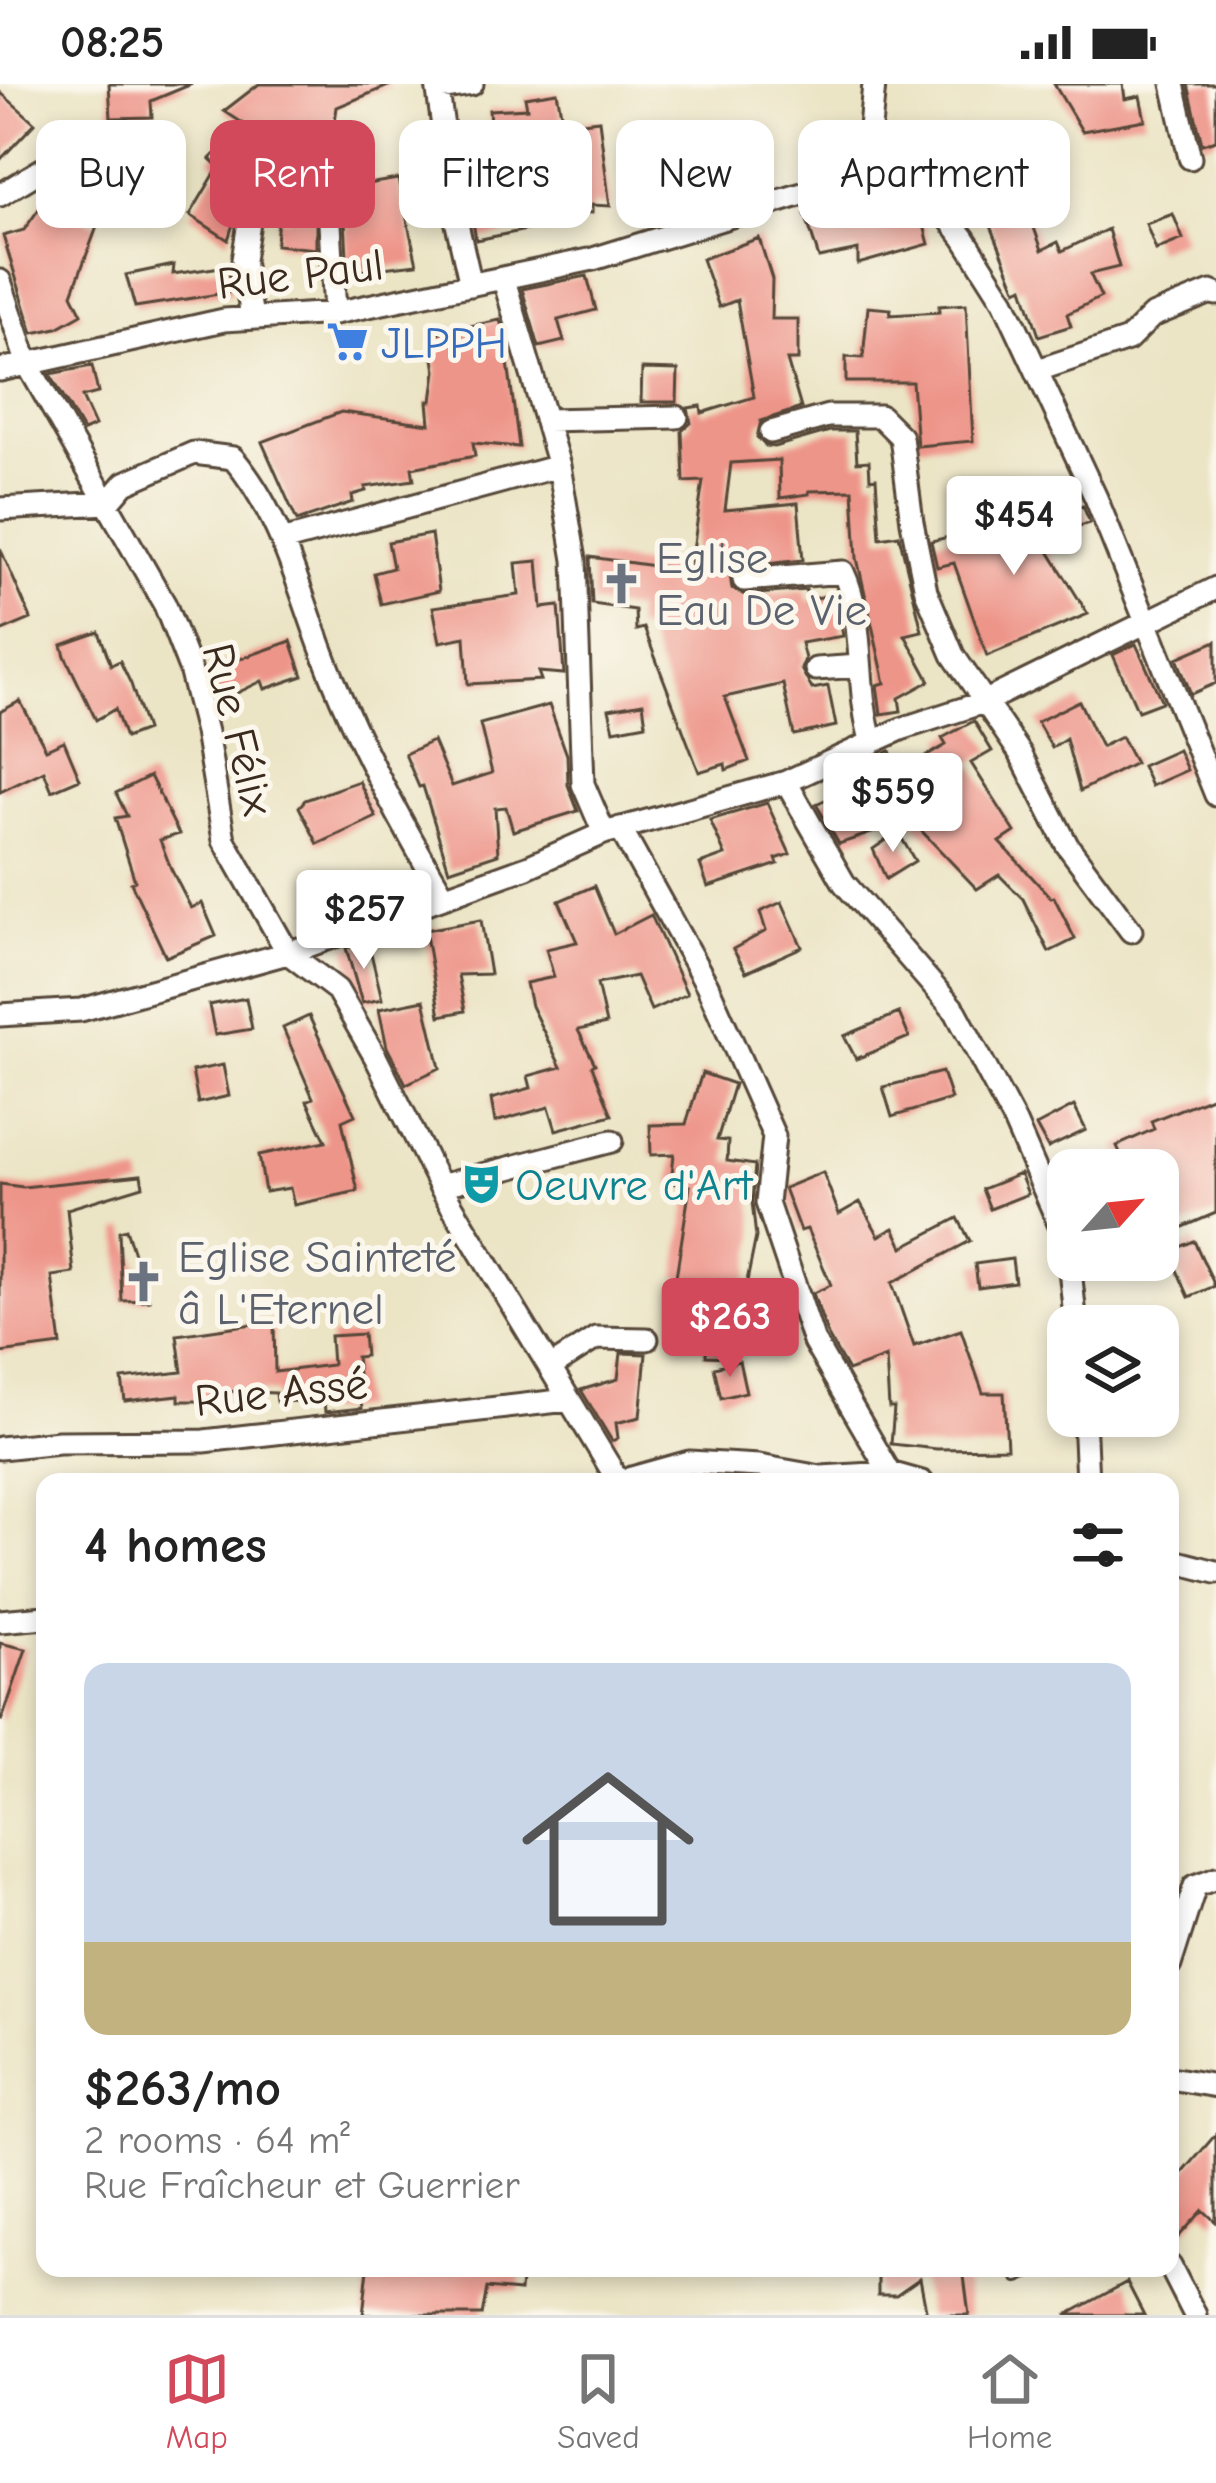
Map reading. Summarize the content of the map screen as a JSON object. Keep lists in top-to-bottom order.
{
  "streets": {
    "street": ["Rue Paul", "Rue Félix", "Rue Assé"]
  },
  "crossings": [
    ["Rue Paul", "Rue Félix"],
    ["Rue Félix", "Rue Assé"]
  ],
  "places": {
    "supermarket": ["JLPPH"],
    "church": ["Eglise Eau De Vie", "Eglise Sainteté â L'Eternel"],
    "theatre": ["Oeuvre d'Art"]
  },
  "north": "top right",
  "page": {
    "status": "08:25",
    "chip": [
      "Buy",
      "Rent",
      "Filters",
      "New",
      "Apartment"
    ],
    "price": [
      "$454",
      "$559",
      "$257",
      "$263"
    ],
    "heading": "4 homes",
    "list": [
      {
        "name": "$263/mo",
        "note": "2 rooms · 64 m² · Rue Fraîcheur et Guerrier"
      }
    ],
    "tabs": ["Map", "Saved", "Home"]
  }
}
